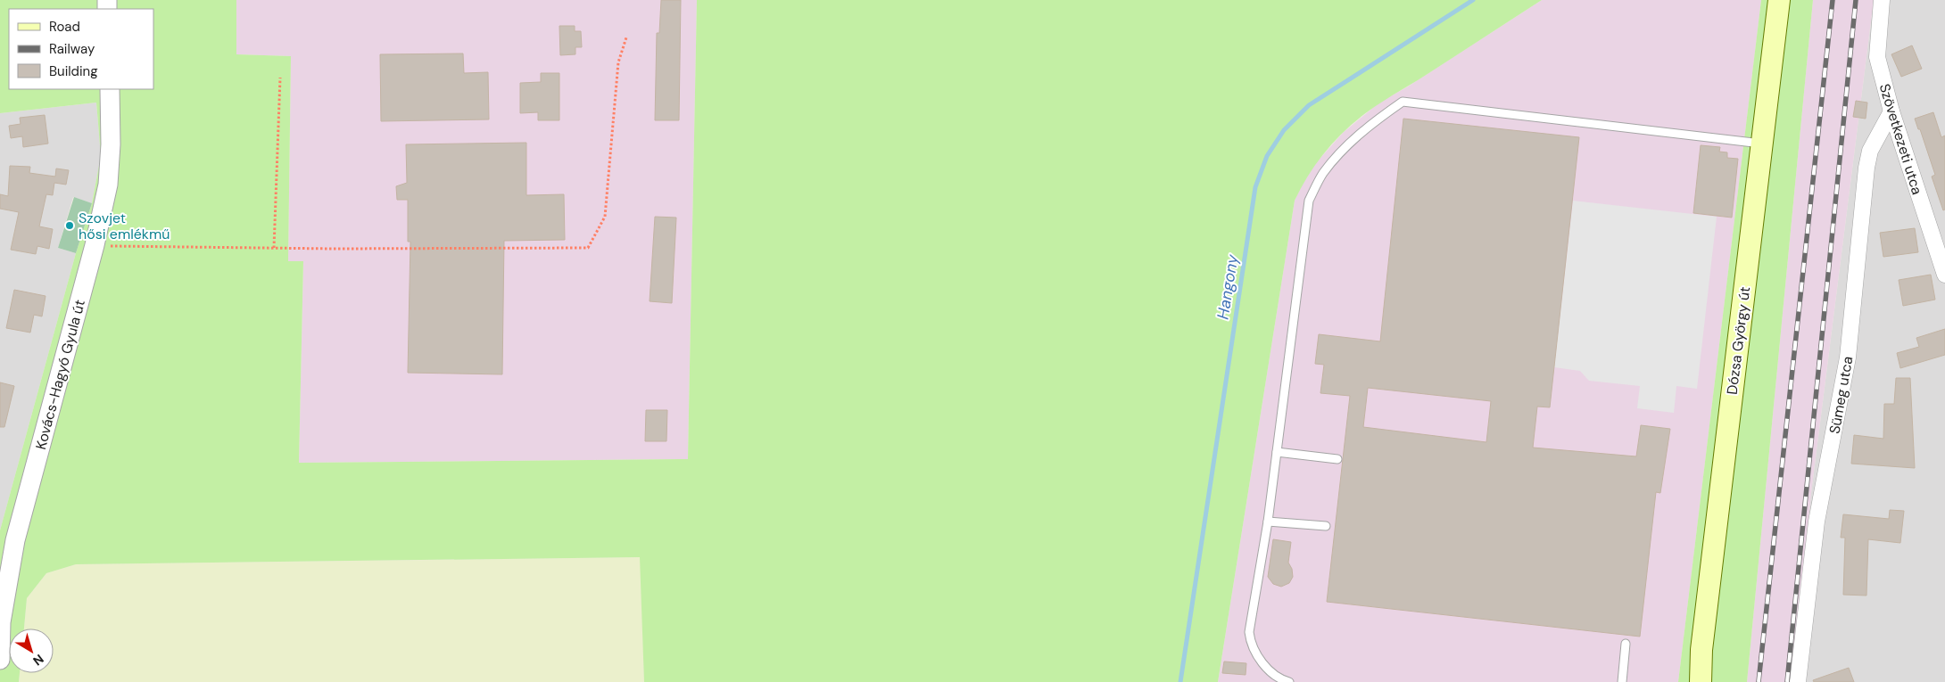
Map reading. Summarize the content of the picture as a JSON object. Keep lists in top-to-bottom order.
{
  "streets": {
    "main road": ["Dózsa György út"],
    "street": ["Szövetkezeti utca", "Kovács-Hagyó Gyula út", "Sümeg utca"]
  },
  "crossings": [
    ["Szövetkezeti utca", "Sümeg utca"]
  ],
  "water": ["Hangony"],
  "places": ["Szovjet hősi emlékmű"],
  "legend": ["Road", "Railway", "Building"],
  "north": "bottom right"
}
